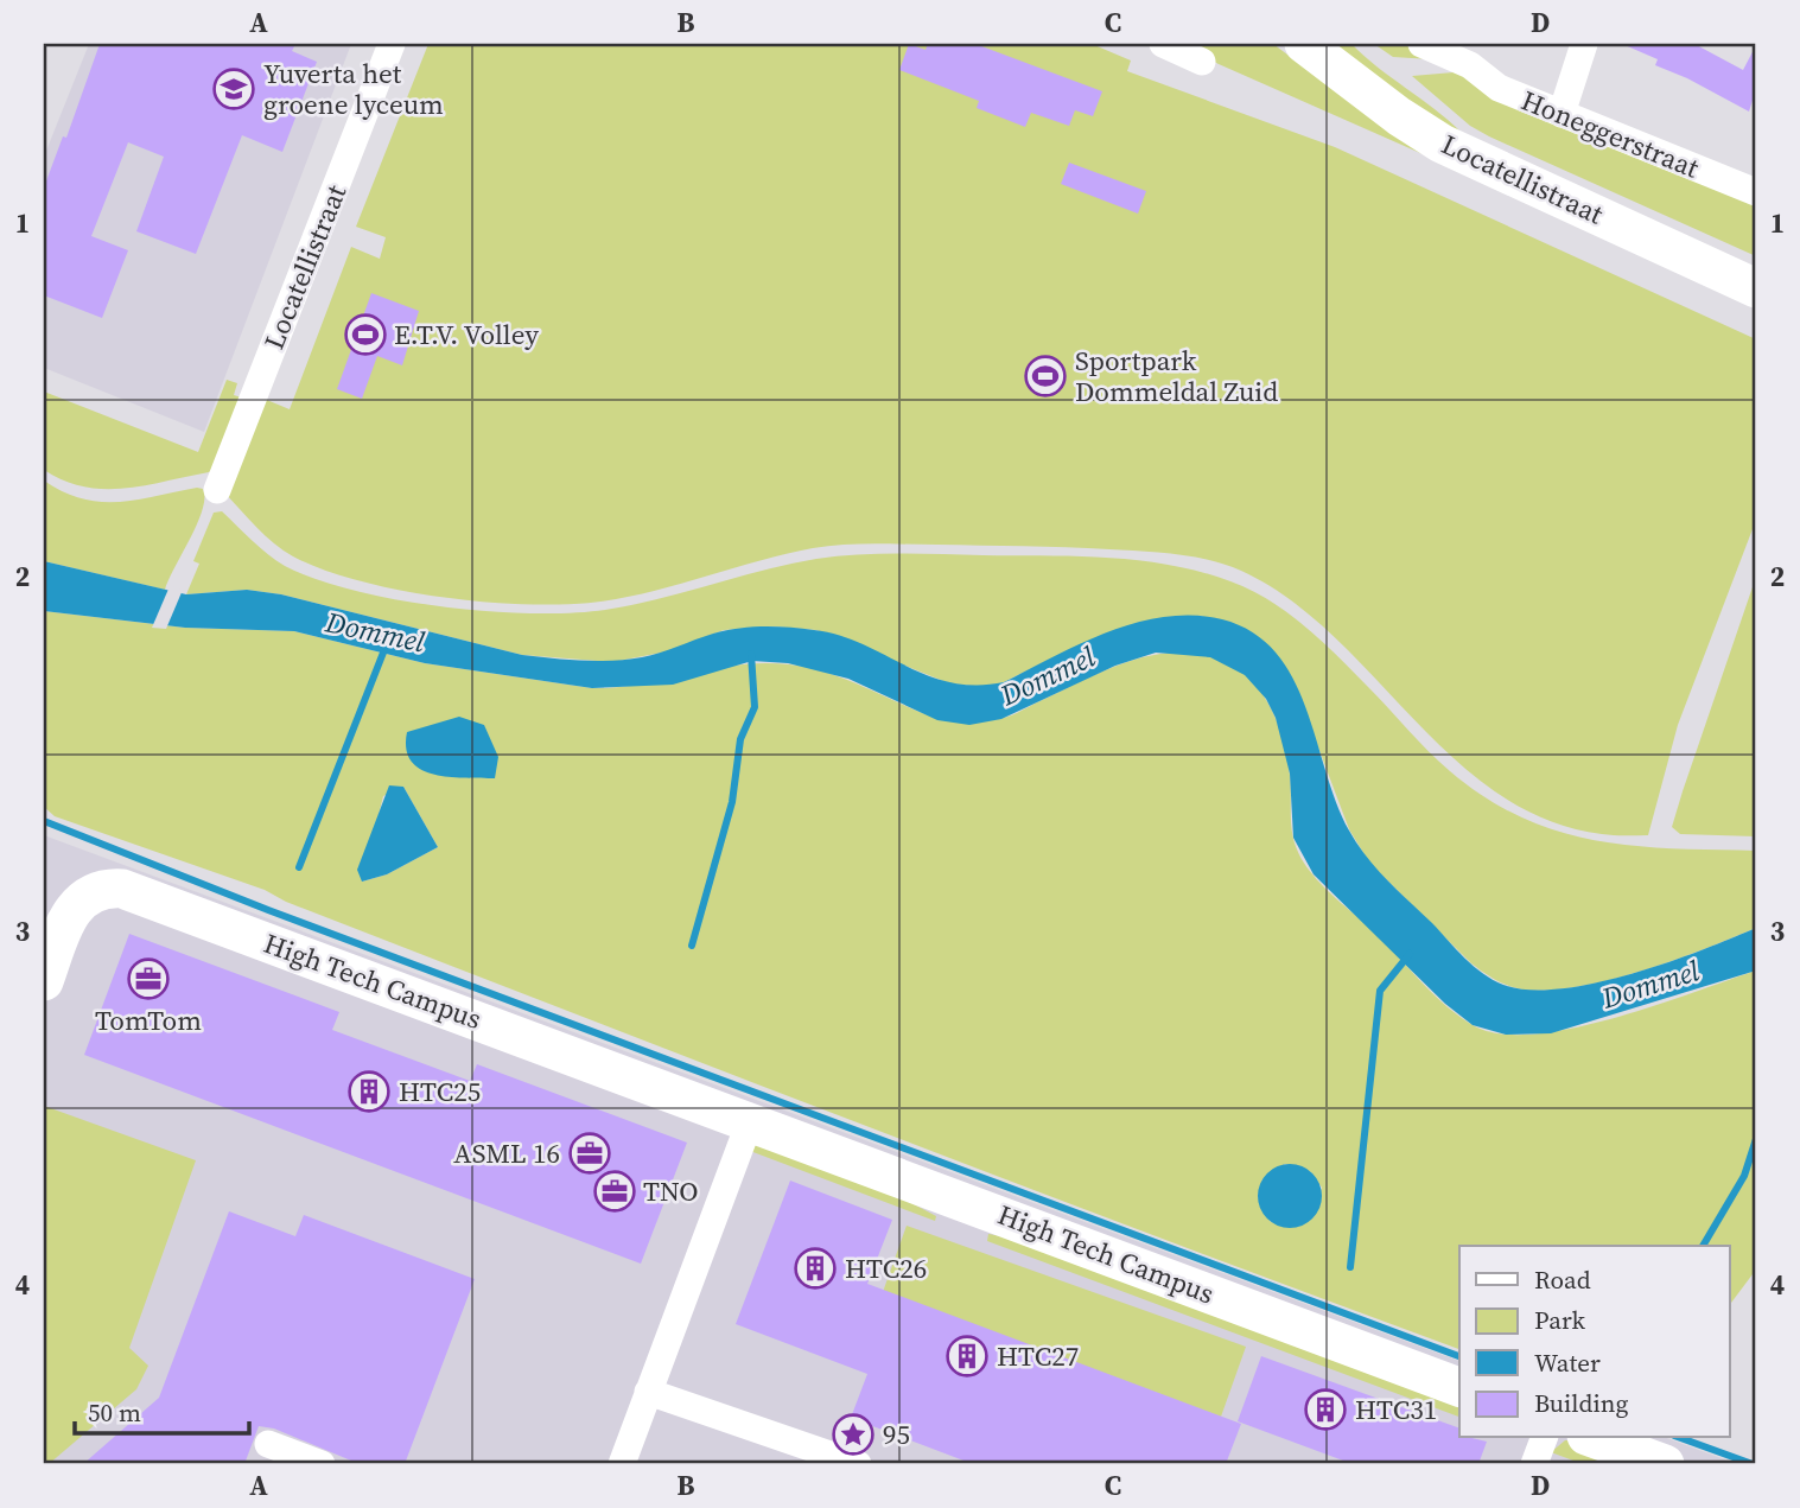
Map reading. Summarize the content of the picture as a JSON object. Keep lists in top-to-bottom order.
{
  "streets": {
    "street": ["Honeggerstraat", "Locatellistraat", "High Tech Campus"]
  },
  "water": ["Dommel"],
  "places": {
    "school or university": ["Yuverta het groene lyceum"],
    "sports": ["E.T.V. Volley", "Sportpark Dommeldal Zuid"],
    "office": ["TomTom", "ASML 16", "TNO"],
    "building": [
      "HTC25",
      "HTC26",
      "HTC27",
      "HTC31"
    ],
    "place": ["95"]
  },
  "legend": [
    "Road",
    "Park",
    "Water",
    "Building"
  ],
  "scale_bar": "50 m",
  "grid": {
    "columns": [
      "A",
      "B",
      "C",
      "D"
    ],
    "rows": [
      "1",
      "2",
      "3",
      "4"
    ]
  }
}
